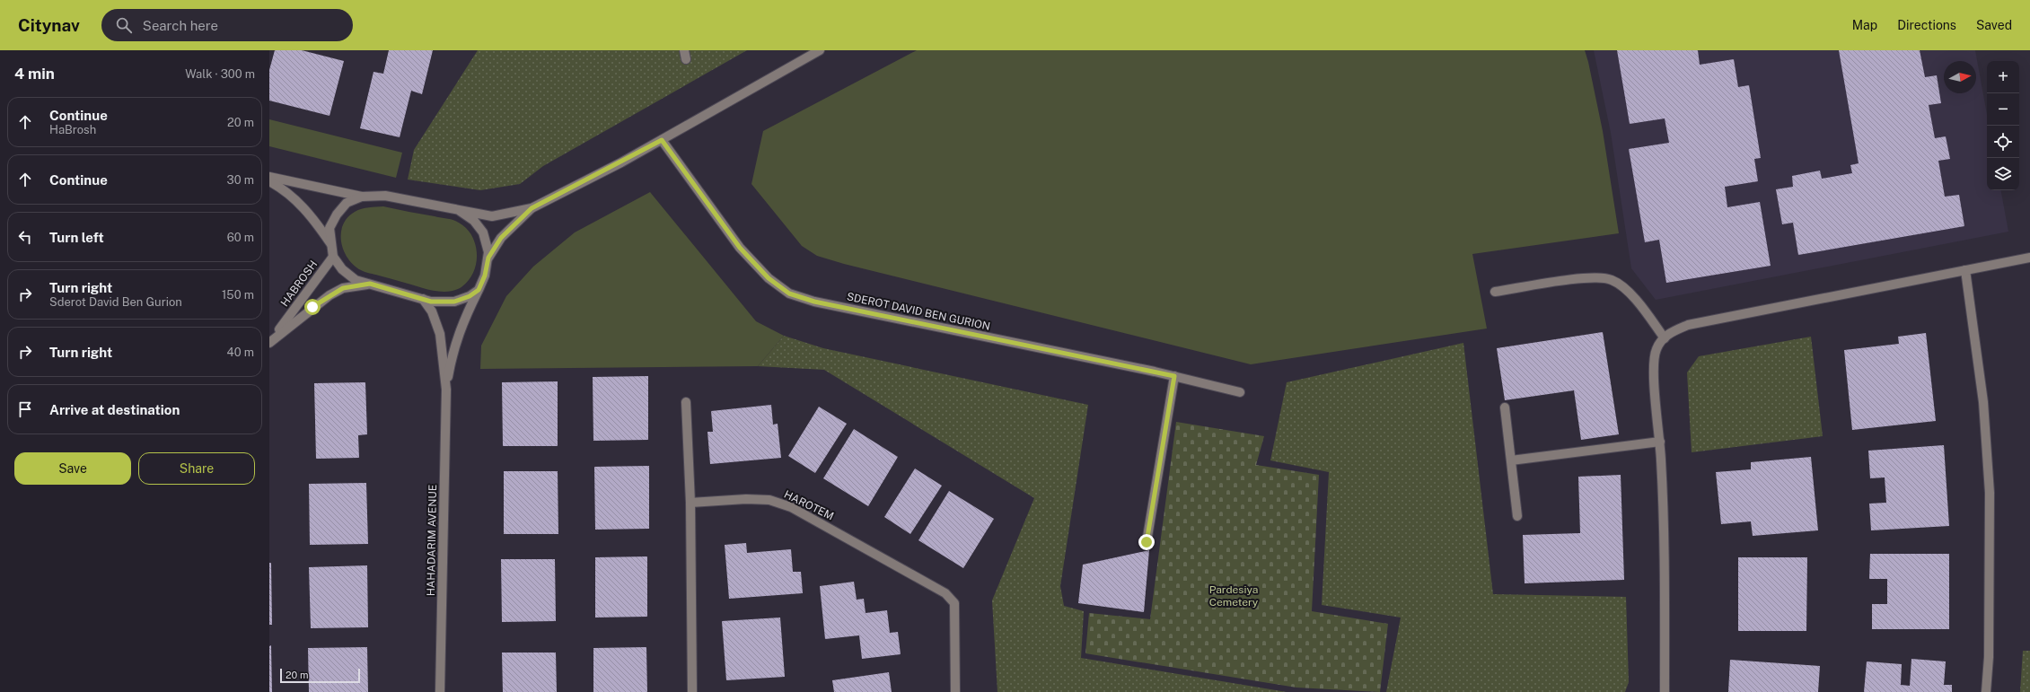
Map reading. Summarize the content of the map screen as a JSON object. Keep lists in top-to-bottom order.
{
  "streets": {
    "street": [
      "HABROSH",
      "SDEROT DAVID BEN GURION",
      "HAROTEM",
      "HAHADARIM AVENUE"
    ]
  },
  "parks": ["Pardesiya Cemetery"],
  "scale_bar": "20 m",
  "north": "right",
  "page": {
    "header": "Citynav",
    "search": "Search here",
    "nav": ["Map", "Directions", "Saved"],
    "heading": ["4 min", "Walk · 300 m"],
    "map_buttons": ["+", "−"],
    "list": [
      ["Continue", "HaBrosh", "20 m"],
      ["Continue", "30 m"],
      ["Turn left", "60 m"],
      ["Turn right", "Sderot David Ben Gurion", "150 m"],
      ["Turn right", "40 m"],
      "Arrive at destination"
    ],
    "buttons": ["Save", "Share"],
    "scale": "20 m"
  }
}
